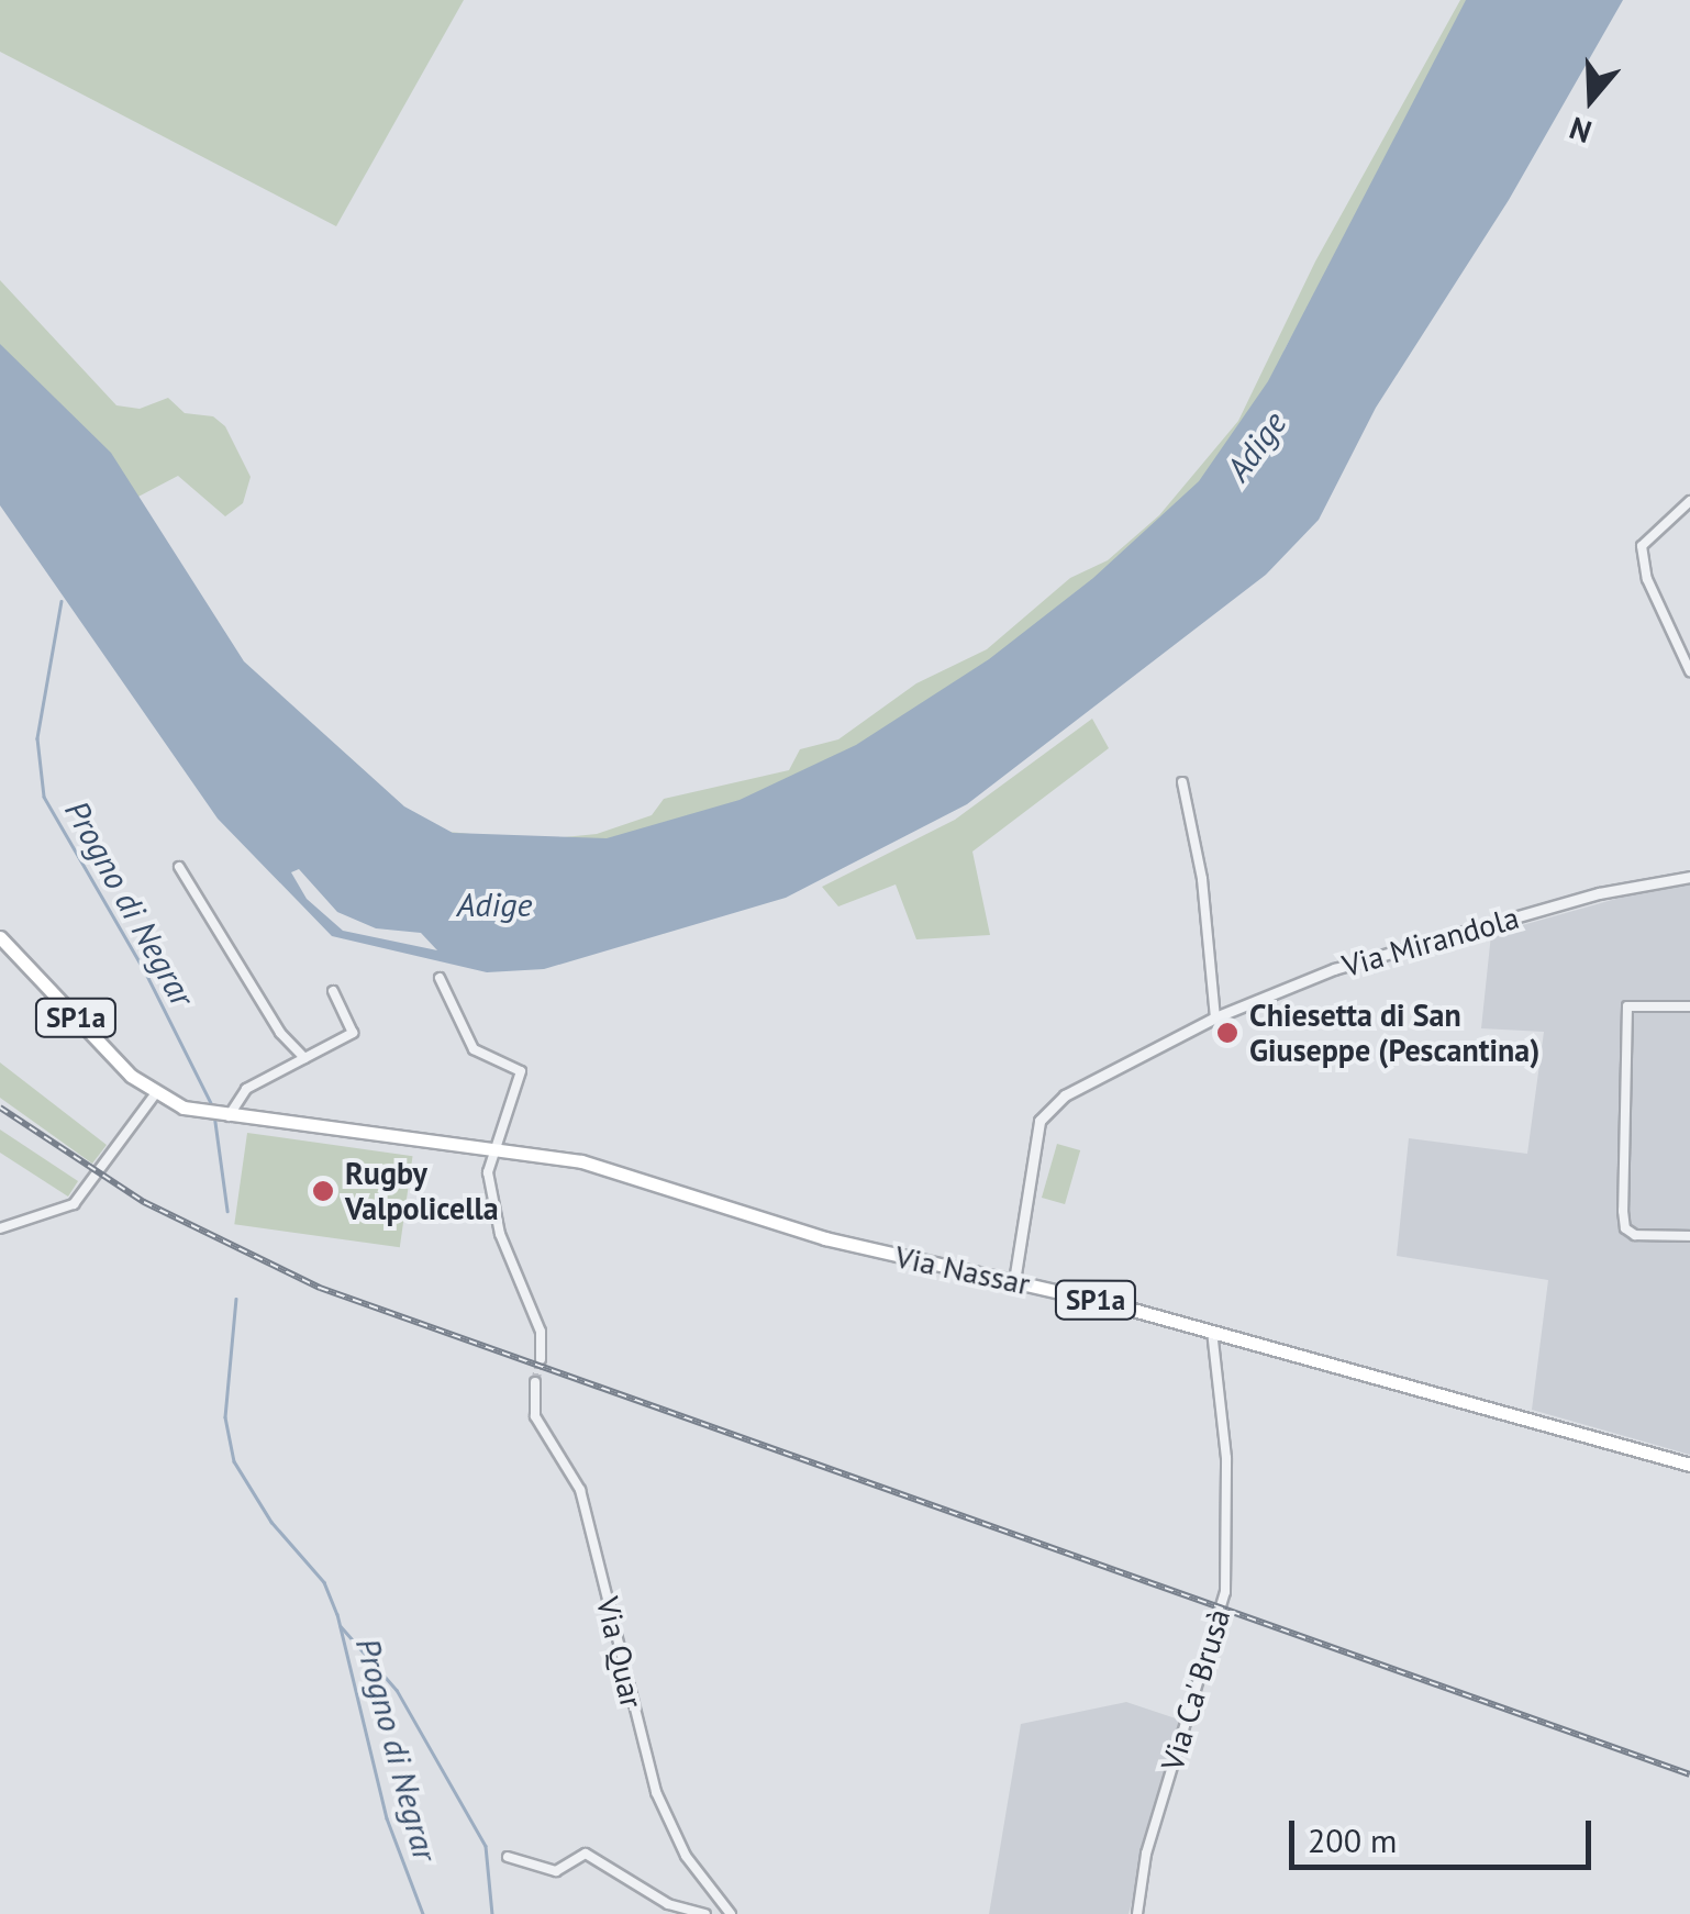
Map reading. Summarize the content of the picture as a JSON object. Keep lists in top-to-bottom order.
{
  "streets": {
    "main road": ["SP1a", "Via Nassar"],
    "street": ["Via Mirandola", "Via Quar", "Via Ca' Brusà"]
  },
  "crossings": [
    ["Via Mirandola", "Via Nassar"],
    ["Via Nassar", "Via Ca' Brusà"]
  ],
  "water": ["Adige", "Progno di Negrar"],
  "places": ["Chiesetta di San Giuseppe (Pescantina)", "Rugby Valpolicella"],
  "scale_bar": "200 m",
  "north": "bottom"
}
